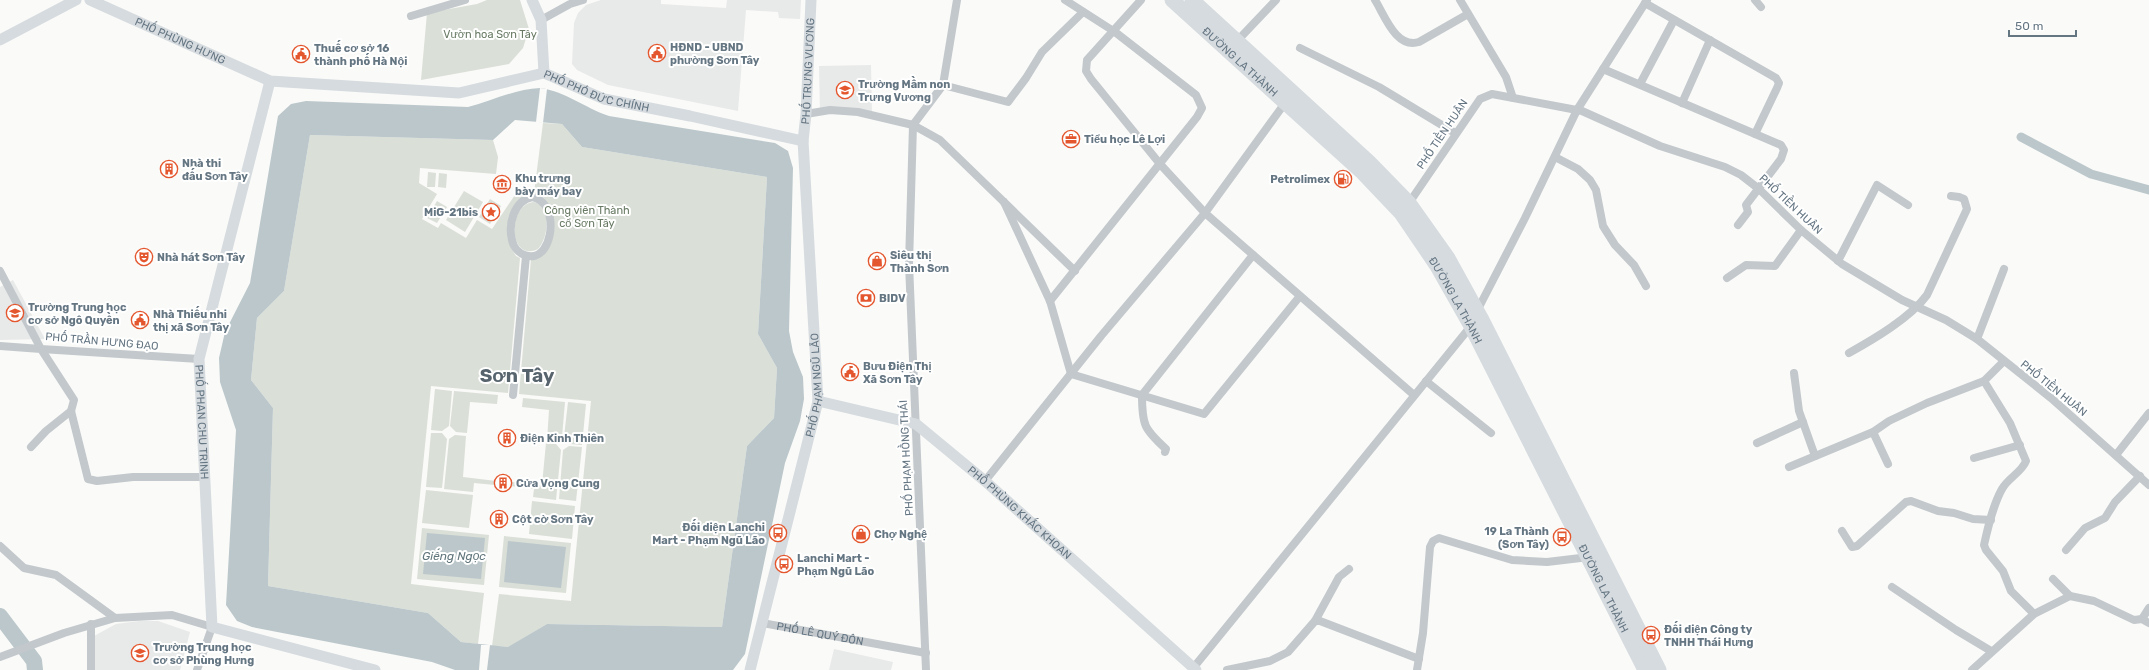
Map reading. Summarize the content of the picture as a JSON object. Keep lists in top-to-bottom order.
{
  "streets": {
    "highway": ["ĐƯỜNG LA THÀNH"],
    "main road": [
      "PHỐ PHÙNG HƯNG",
      "PHỐ TRƯNG VƯƠNG",
      "PHỐ PHÓ ĐỨC CHÍNH",
      "PHỐ PHẠM NGŨ LÃO",
      "PHỐ PHAN CHU TRINH",
      "PHỐ PHÙNG KHẮC KHOAN",
      "PHỐ LÊ QUÝ ĐÔN"
    ],
    "street": ["PHỐ TIỀN HUÂN", "PHỐ TRẦN HƯNG ĐẠO", "PHỐ PHẠM HỒNG THÁI"]
  },
  "crossings": [
    ["PHỐ PHÙNG HƯNG", "PHỐ PHÓ ĐỨC CHÍNH"],
    ["PHỐ PHÙNG HƯNG", "PHỐ PHAN CHU TRINH"],
    ["ĐƯỜNG LA THÀNH", "PHỐ TIỀN HUÂN"],
    ["PHỐ TRƯNG VƯƠNG", "PHỐ PHÓ ĐỨC CHÍNH"],
    ["PHỐ TRƯNG VƯƠNG", "PHỐ PHẠM NGŨ LÃO"],
    ["PHỐ PHÓ ĐỨC CHÍNH", "PHỐ PHẠM NGŨ LÃO"],
    ["PHỐ PHÓ ĐỨC CHÍNH", "PHỐ PHAN CHU TRINH"],
    ["PHỐ TRẦN HƯNG ĐẠO", "PHỐ PHAN CHU TRINH"],
    ["PHỐ PHẠM NGŨ LÃO", "PHỐ PHÙNG KHẮC KHOAN"],
    ["PHỐ PHẠM NGŨ LÃO", "PHỐ LÊ QUÝ ĐÔN"],
    ["PHỐ PHẠM HỒNG THÁI", "PHỐ PHÙNG KHẮC KHOAN"],
    ["PHỐ PHẠM HỒNG THÁI", "PHỐ LÊ QUÝ ĐÔN"]
  ],
  "districts": ["Sơn Tây"],
  "water": ["Giếng Ngọc"],
  "parks": ["Vườn hoa Sơn Tây", "Công viên Thành cổ Sơn Tây"],
  "places": {
    "public building": [
      "HĐND - UBND phường Sơn Tây",
      "Thuế cơ sở 16 thành phố Hà Nội",
      "Nhà Thiếu nhi thị xã Sơn Tây",
      "Bưu Điện Thị Xã Sơn Tây"
    ],
    "school or university": ["Trường Mầm non Trưng Vương", "Trường Trung học cơ sở Ngô Quyền", "Trường Trung học cơ sở Phùng Hưng"],
    "office": ["Tiểu học Lê Lợi"],
    "building": [
      "Nhà thi đấu Sơn Tây",
      "Điện Kinh Thiên",
      "Cửa Vọng Cung",
      "Cột cờ Sơn Tây"
    ],
    "fuel station": ["Petrolimex"],
    "museum": ["Khu trưng bày máy bay"],
    "place": ["MiG-21bis"],
    "theatre": ["Nhà hát Sơn Tây"],
    "shop": ["Siêu thị Thành Sơn", "Chợ Nghệ"],
    "bank": ["BIDV"],
    "bus stop": [
      "Đối diện Lanchi Mart - Phạm Ngũ Lão",
      "19 La Thành (Sơn Tây)",
      "Lanchi Mart - Phạm Ngũ Lão",
      "Đối diện Công ty TNHH Thái Hưng"
    ]
  },
  "scale_bar": "50 m"
}
